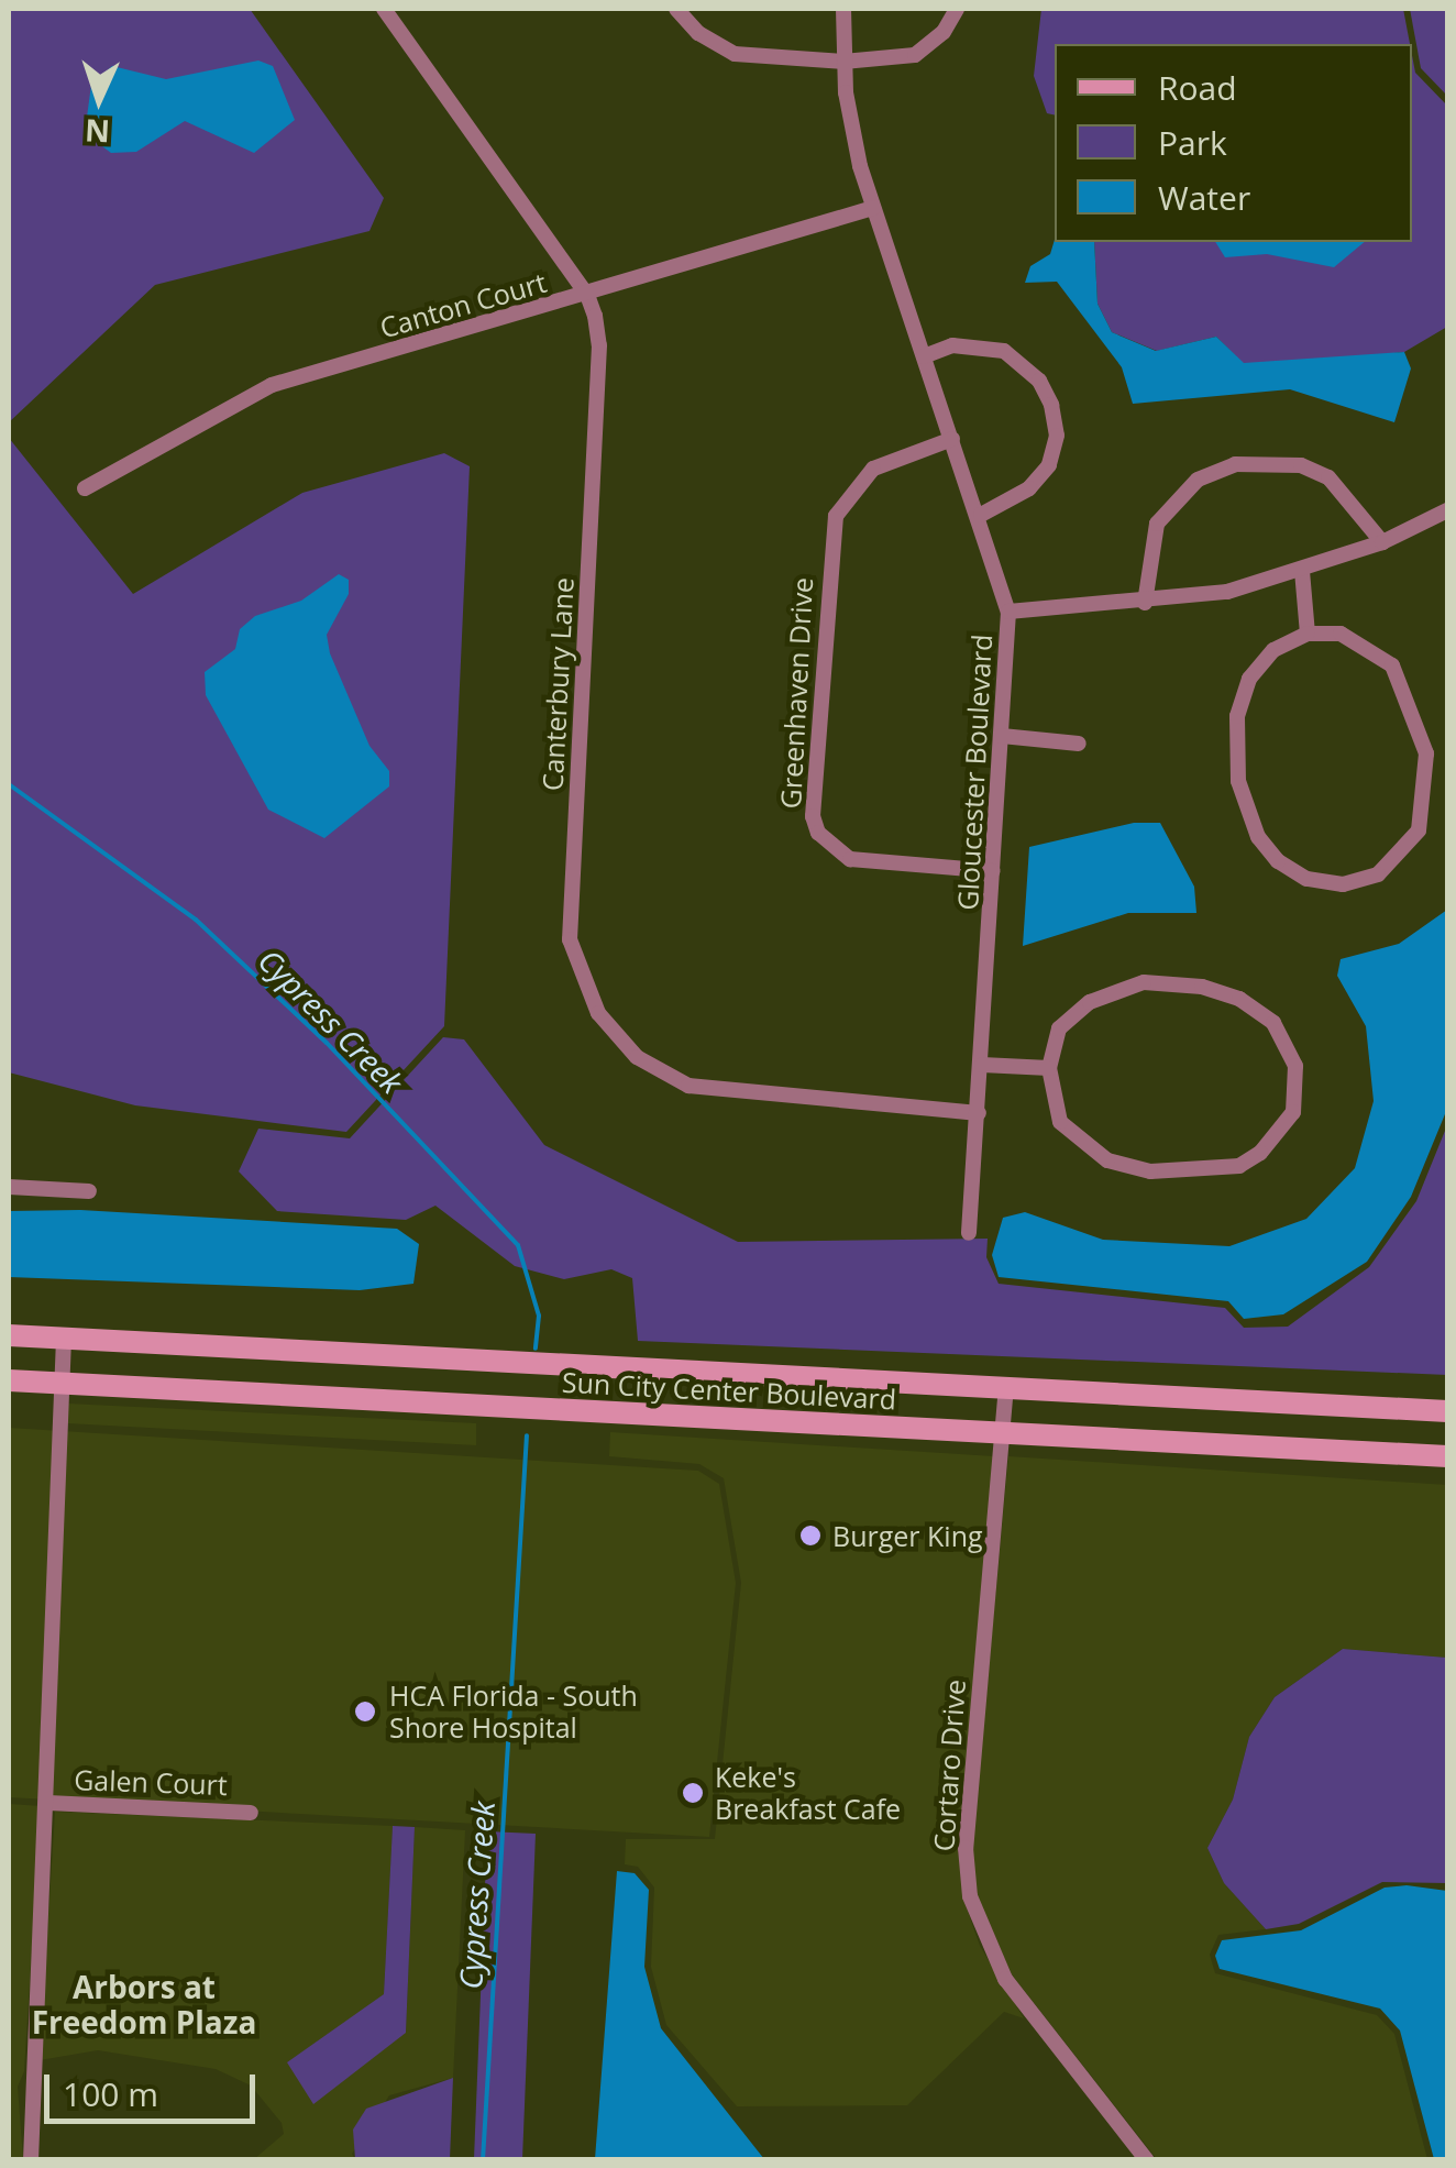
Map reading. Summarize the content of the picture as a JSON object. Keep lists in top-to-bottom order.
{
  "streets": {
    "main road": ["Sun City Center Boulevard"],
    "street": [
      "Canton Court",
      "Canterbury Lane",
      "Greenhaven Drive",
      "Gloucester Boulevard",
      "Cortaro Drive",
      "Galen Court"
    ]
  },
  "crossings": [
    ["Canton Court", "Canterbury Lane"],
    ["Canton Court", "Gloucester Boulevard"],
    ["Canterbury Lane", "Gloucester Boulevard"],
    ["Greenhaven Drive", "Gloucester Boulevard"],
    ["Sun City Center Boulevard", "Cortaro Drive"]
  ],
  "districts": ["Arbors at Freedom Plaza"],
  "water": ["Cypress Creek"],
  "places": ["Burger King", "HCA Florida - South Shore Hospital", "Keke's Breakfast Cafe"],
  "legend": ["Road", "Park", "Water"],
  "scale_bar": "100 m",
  "north": "bottom"
}
